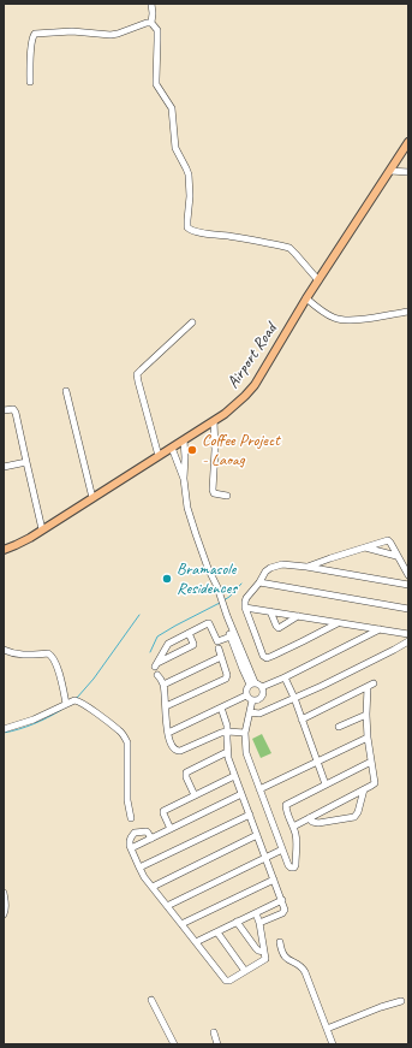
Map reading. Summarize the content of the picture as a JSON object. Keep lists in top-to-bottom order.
{
  "streets": {
    "main road": ["Airport Road"]
  },
  "places": ["Coffee Project - Laoag", "Bramasole Residences"]
}
